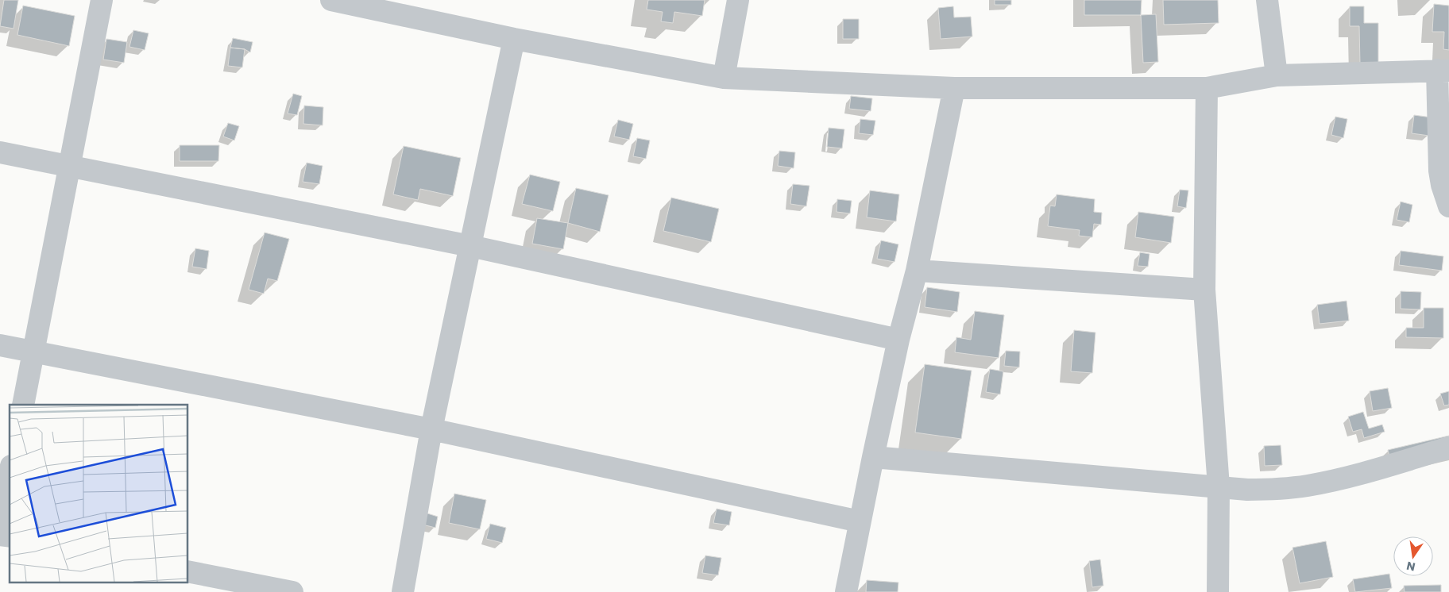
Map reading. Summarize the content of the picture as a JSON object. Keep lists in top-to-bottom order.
{
  "north": "bottom"
}
